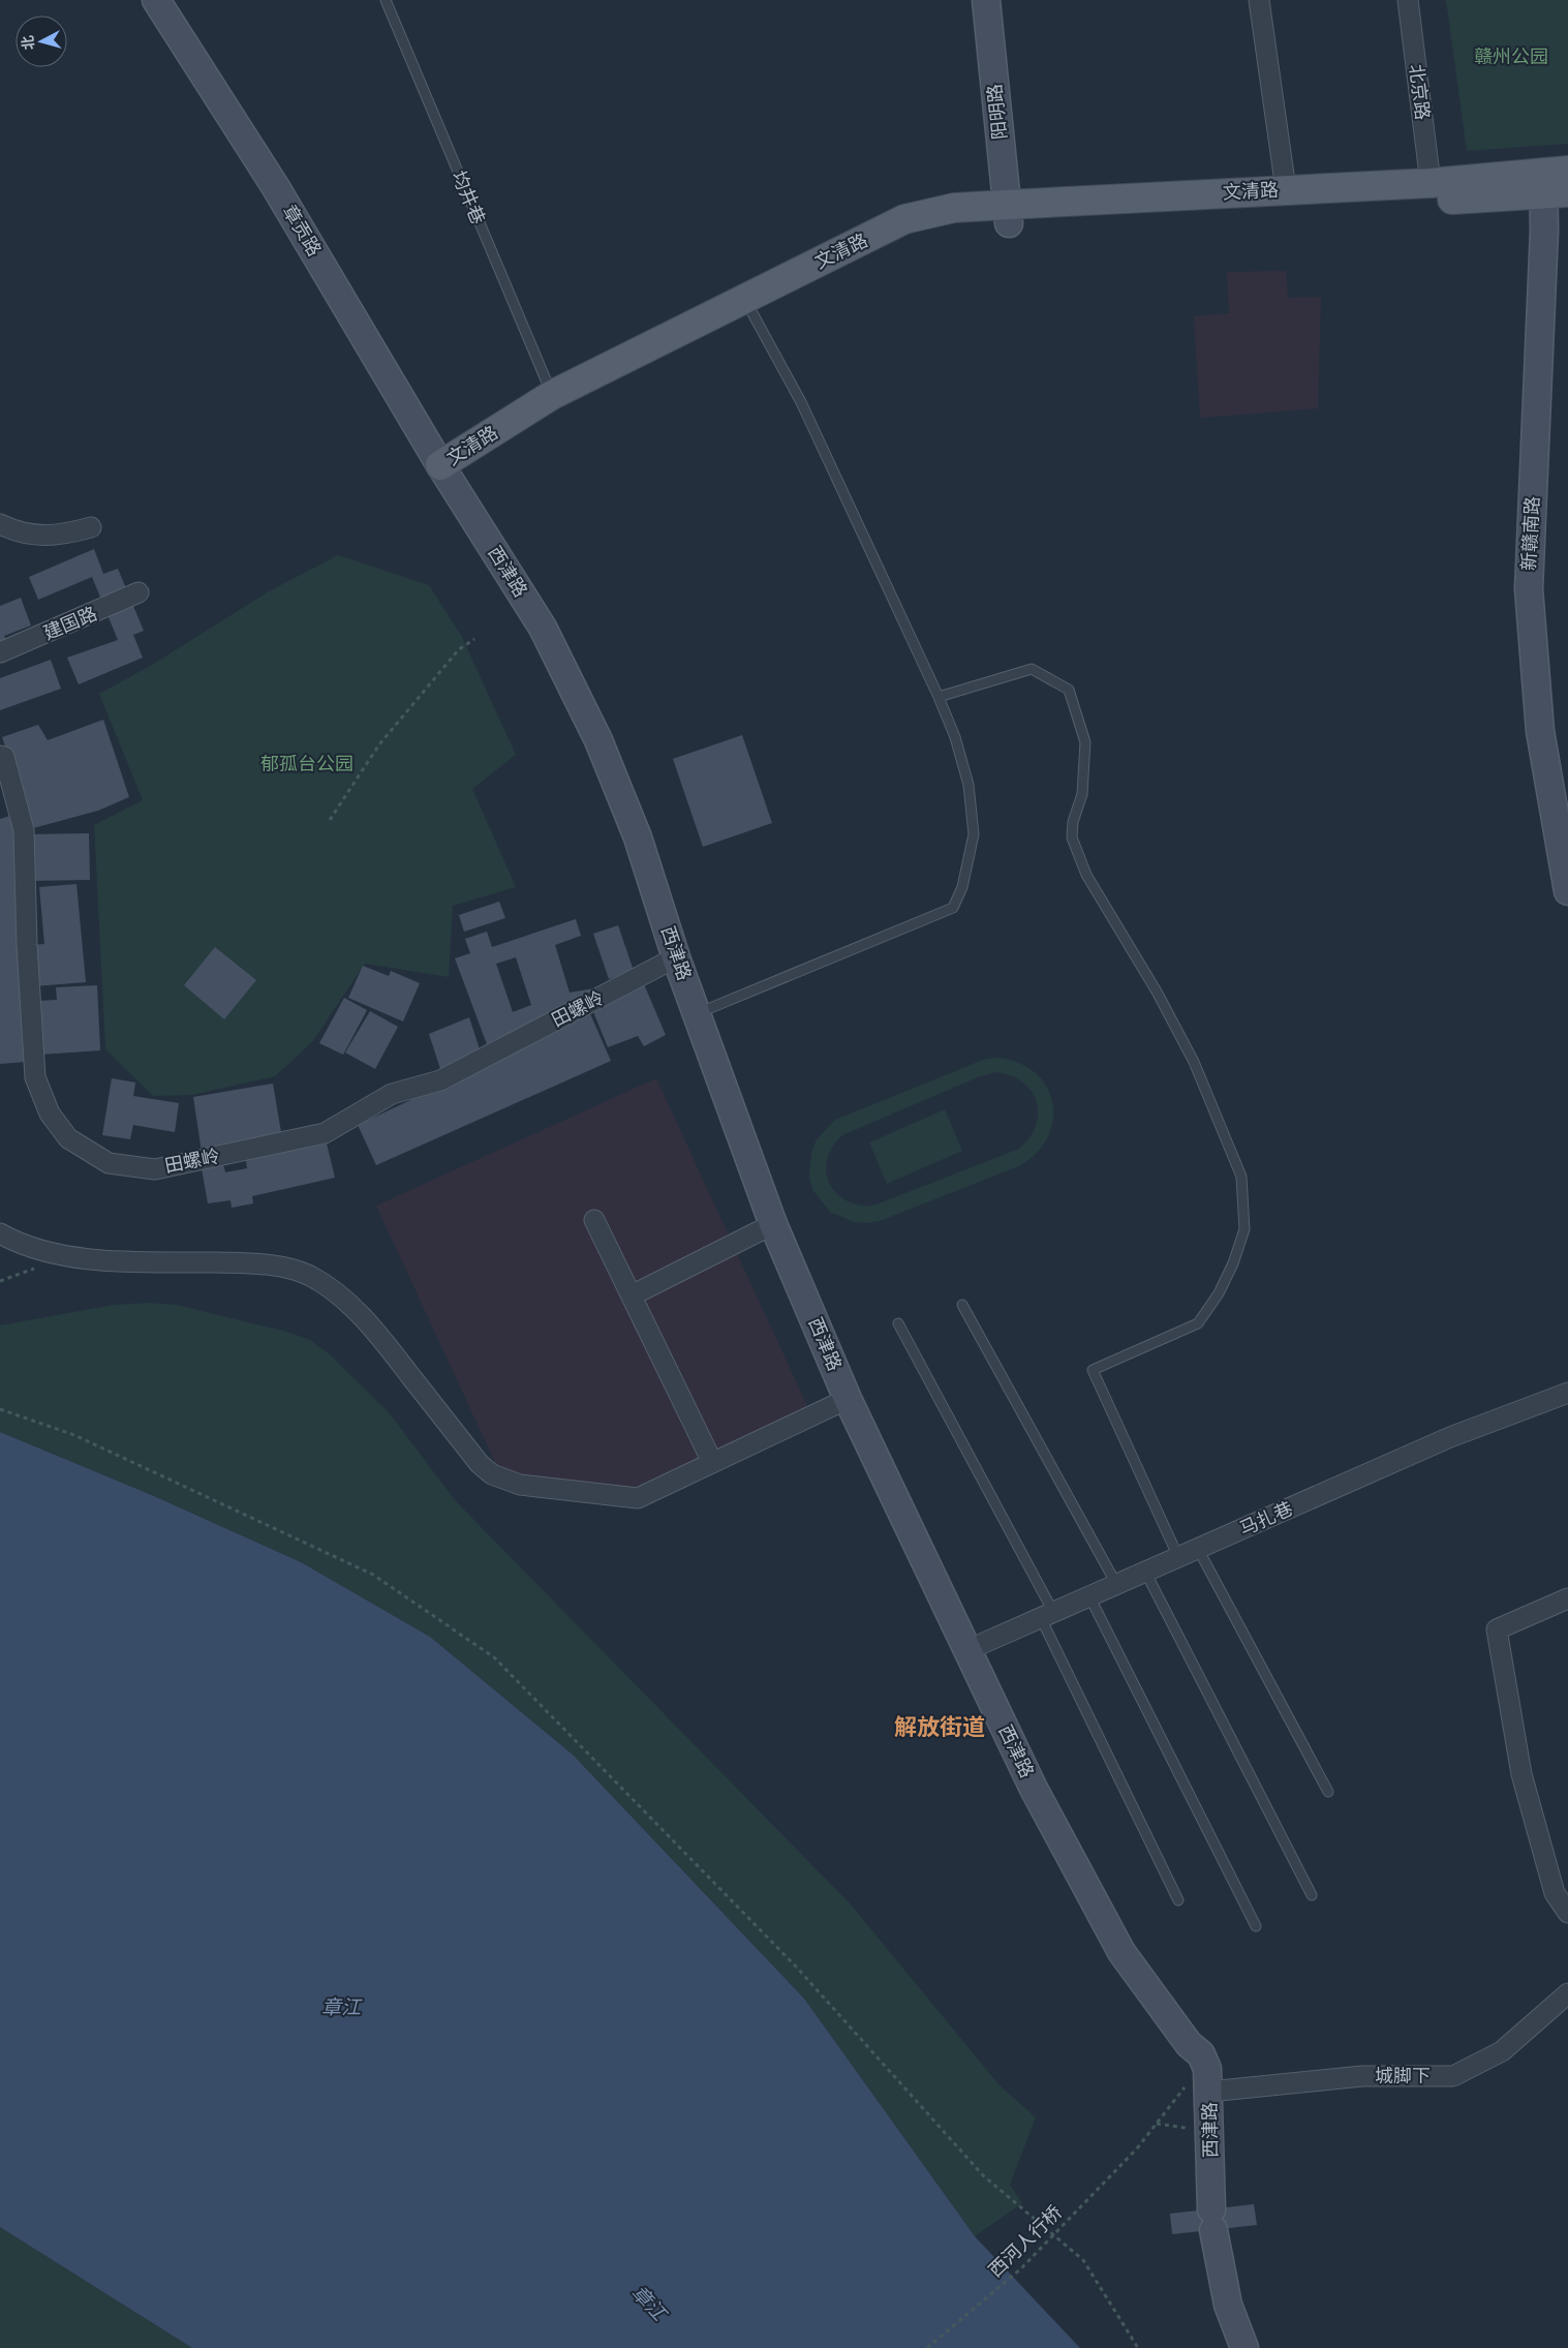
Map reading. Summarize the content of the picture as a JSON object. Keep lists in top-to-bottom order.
{
  "streets": {
    "main road": [
      "阳明路",
      "文清路",
      "章贡路",
      "新赣南路",
      "西津路"
    ],
    "street": [
      "北京路",
      "建国路",
      "田螺岭",
      "马扎巷",
      "城脚下"
    ],
    "lane": ["均井巷"],
    "path": ["西河人行桥"]
  },
  "crossings": [
    ["北京路", "文清路"],
    ["阳明路", "文清路"],
    ["文清路", "均井巷"],
    ["文清路", "章贡路"],
    ["文清路", "新赣南路"],
    ["文清路", "西津路"],
    ["章贡路", "西津路"],
    ["西津路", "田螺岭"],
    ["西津路", "马扎巷"],
    ["西津路", "城脚下"],
    ["西津路", "西河人行桥"],
    ["城脚下", "西河人行桥"]
  ],
  "districts": ["解放街道"],
  "water": ["章江"],
  "parks": ["赣州公园", "郁孤台公园"],
  "north": "left"
}
